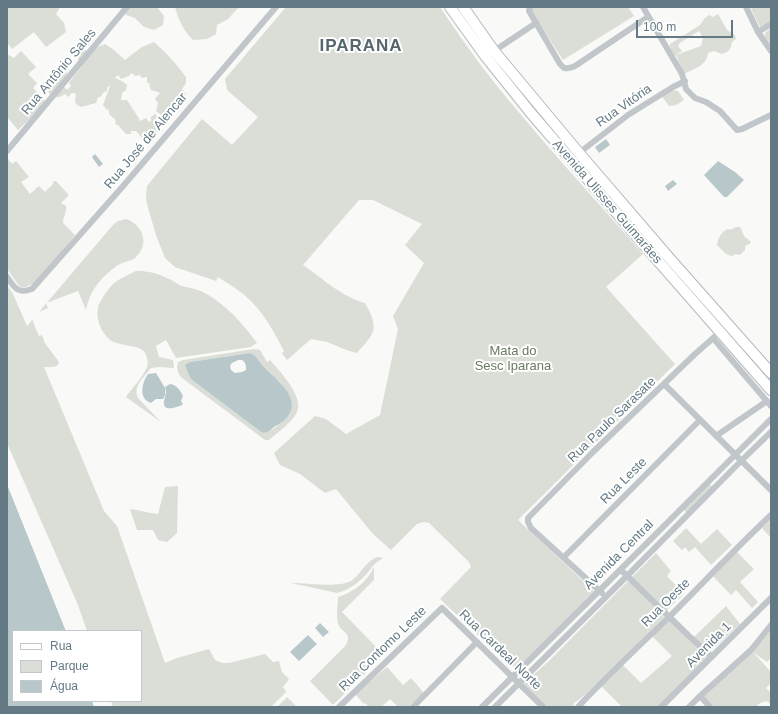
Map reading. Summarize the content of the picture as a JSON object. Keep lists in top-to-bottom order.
{
  "streets": {
    "main road": ["Avenida Ulisses Guimarães"],
    "street": [
      "Rua Antônio Sales",
      "Rua Vitória",
      "Rua José de Alencar",
      "Rua Paulo Sarasate",
      "Rua Leste",
      "Avenida Central",
      "Rua Oeste",
      "Avenida 1",
      "Rua Contomo Leste",
      "Rua Cardeal Norte"
    ]
  },
  "crossings": [
    ["Rua Vitória", "Avenida Ulisses Guimarães"],
    ["Avenida Ulisses Guimarães", "Rua Paulo Sarasate"],
    ["Rua Paulo Sarasate", "Rua Leste"],
    ["Avenida Central", "Rua Cardeal Norte"],
    ["Rua Contomo Leste", "Rua Cardeal Norte"]
  ],
  "districts": ["IPARANA"],
  "parks": ["Mata do Sesc Iparana"],
  "legend": ["Rua", "Parque", "Água"],
  "scale_bar": "100 m"
}
